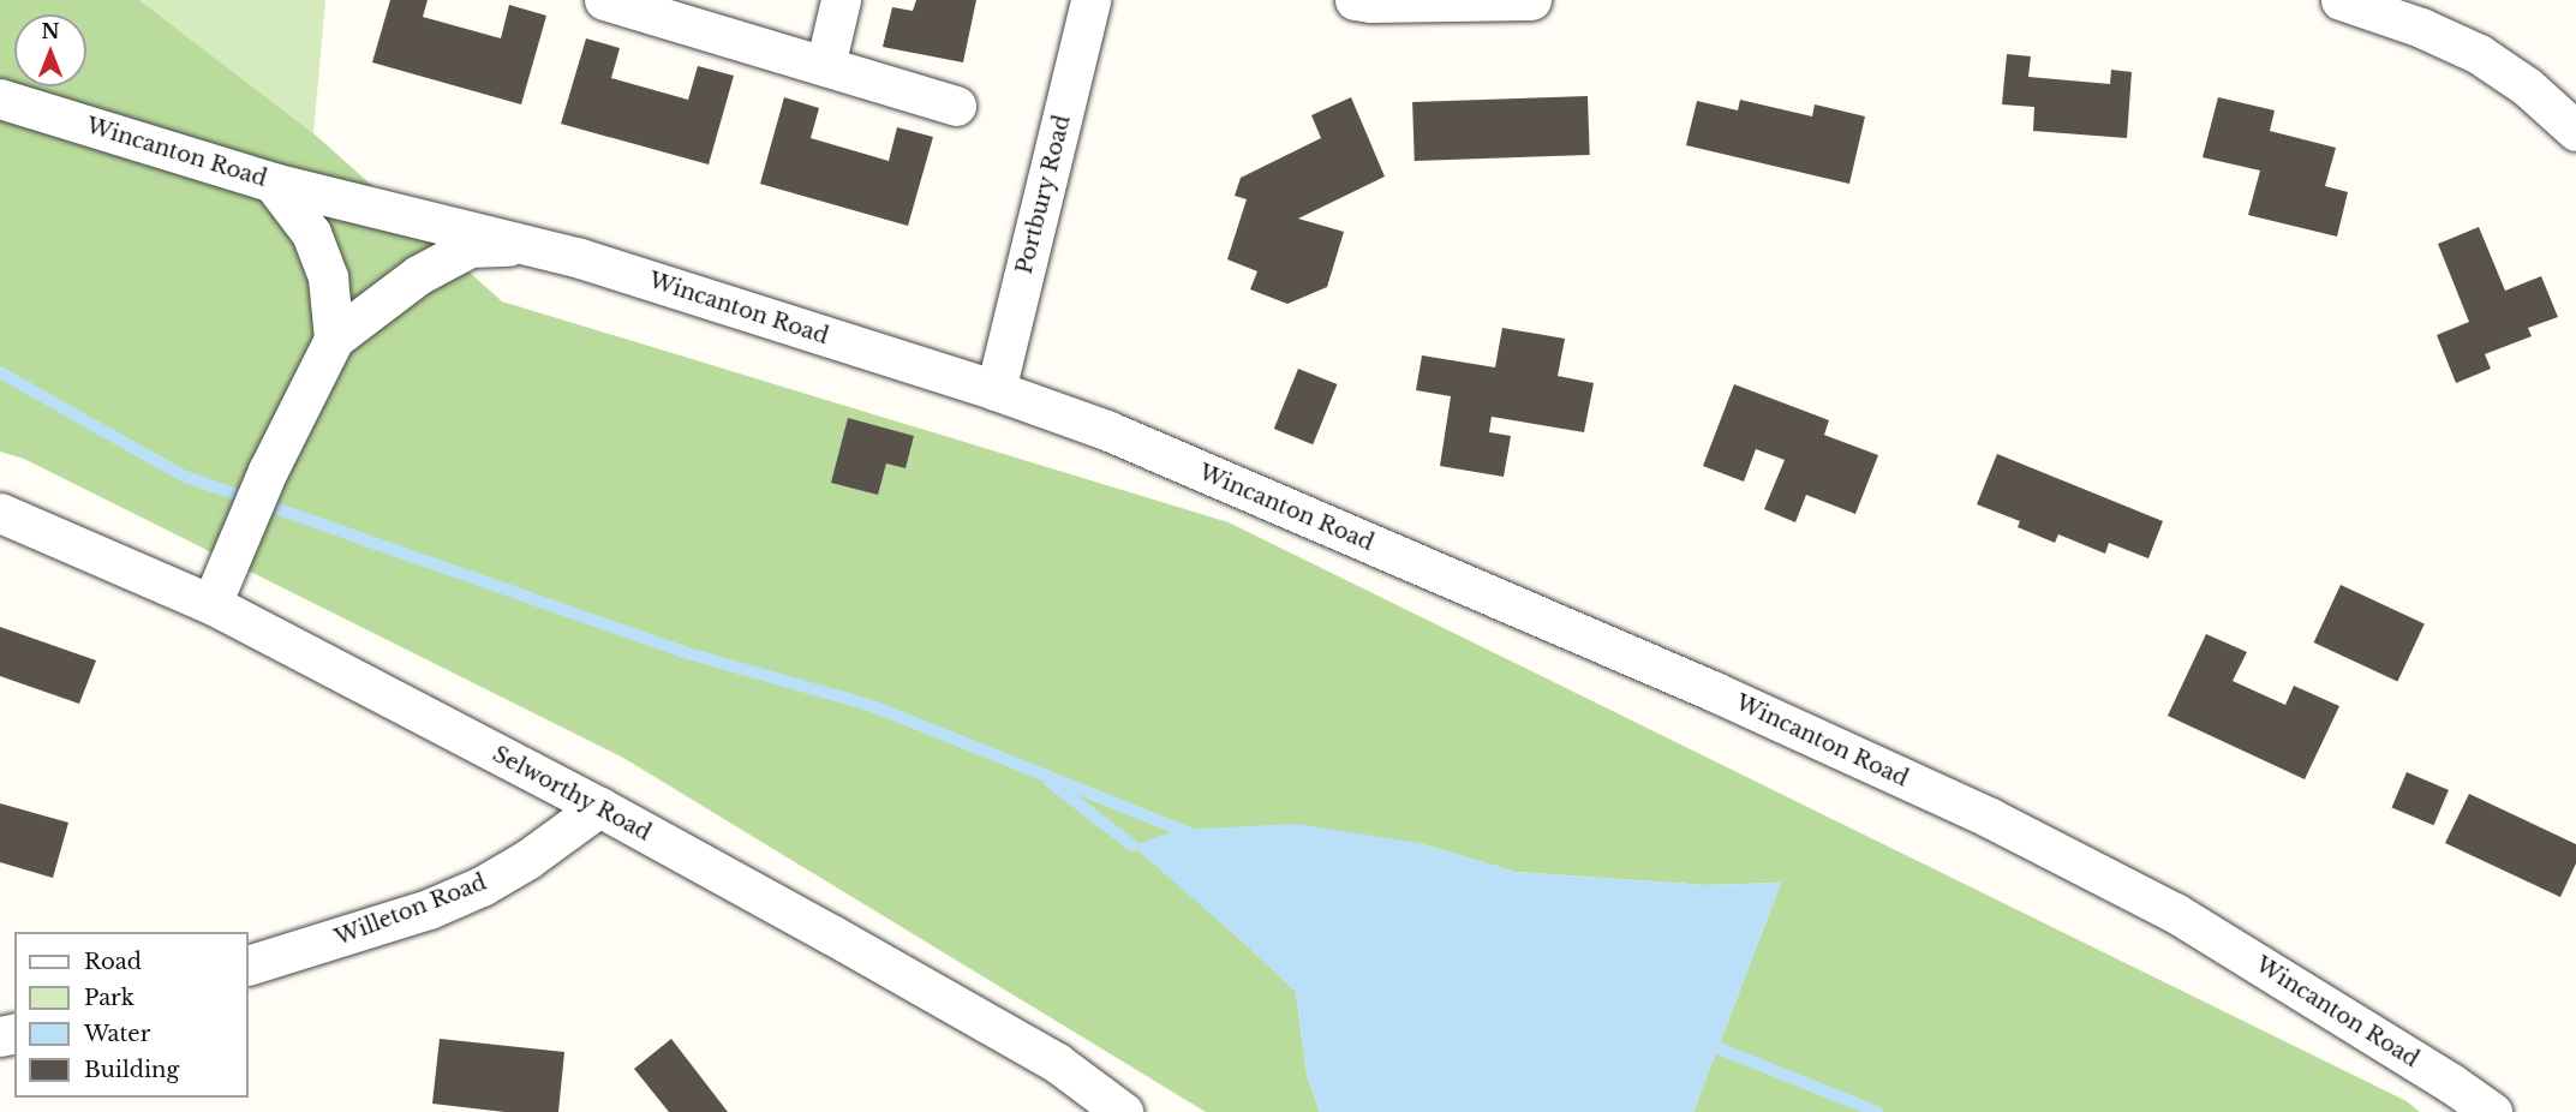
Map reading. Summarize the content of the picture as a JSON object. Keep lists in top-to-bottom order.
{
  "streets": {
    "street": [
      "Wincanton Road",
      "Portbury Road",
      "Selworthy Road",
      "Willeton Road"
    ]
  },
  "crossings": [
    ["Wincanton Road", "Portbury Road"],
    ["Selworthy Road", "Willeton Road"]
  ],
  "legend": [
    "Road",
    "Park",
    "Water",
    "Building"
  ],
  "north": "top"
}
